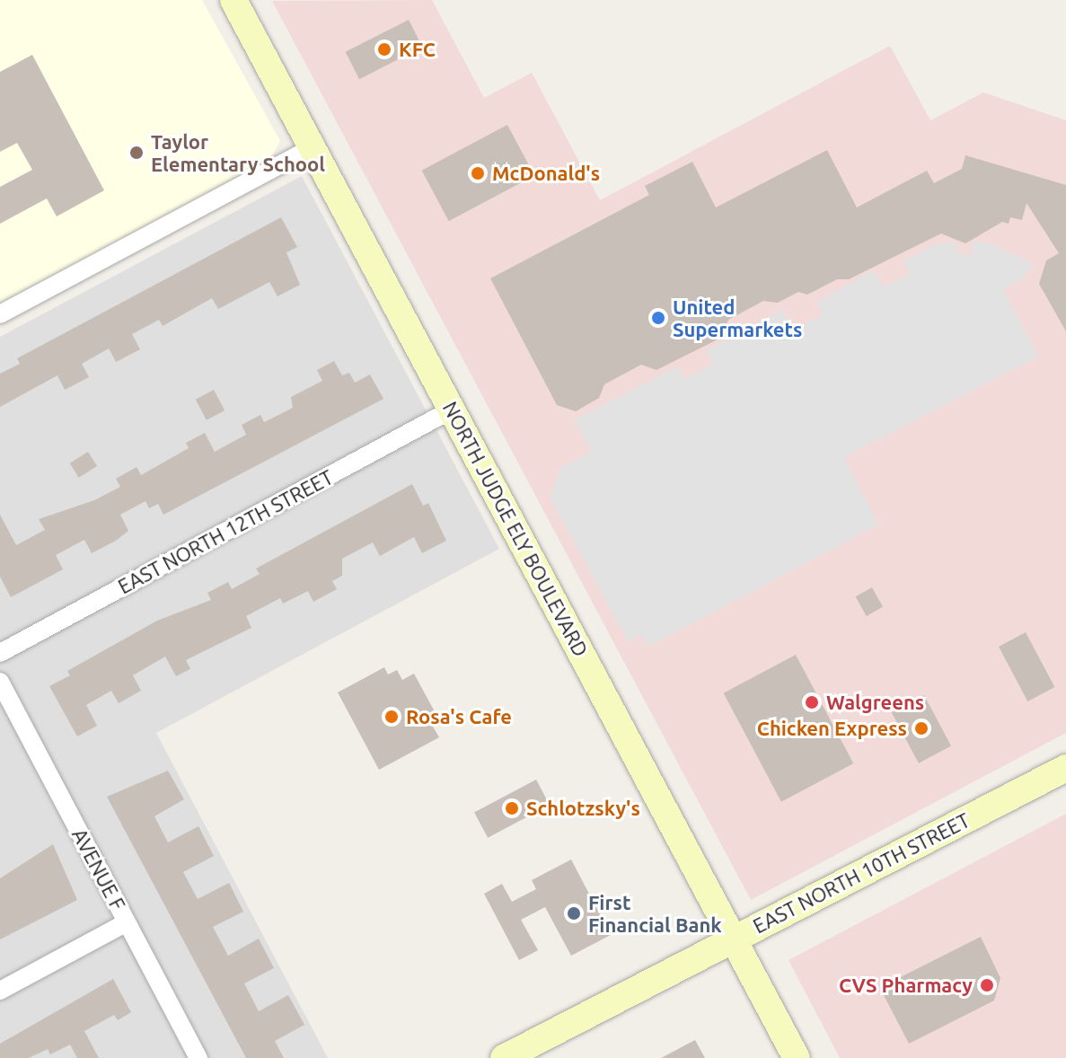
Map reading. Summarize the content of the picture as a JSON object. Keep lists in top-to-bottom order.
{
  "streets": {
    "main road": ["NORTH JUDGE ELY BOULEVARD", "EAST NORTH 10TH STREET"],
    "street": ["EAST NORTH 12TH STREET", "AVENUE F"]
  },
  "crossings": [
    ["NORTH JUDGE ELY BOULEVARD", "EAST NORTH 12TH STREET"],
    ["NORTH JUDGE ELY BOULEVARD", "EAST NORTH 10TH STREET"]
  ],
  "places": [
    "KFC",
    "Taylor Elementary School",
    "McDonald's",
    "United Supermarkets",
    "Walgreens",
    "Rosa's Cafe",
    "Chicken Express",
    "Schlotzsky's",
    "First Financial Bank",
    "CVS Pharmacy"
  ]
}
